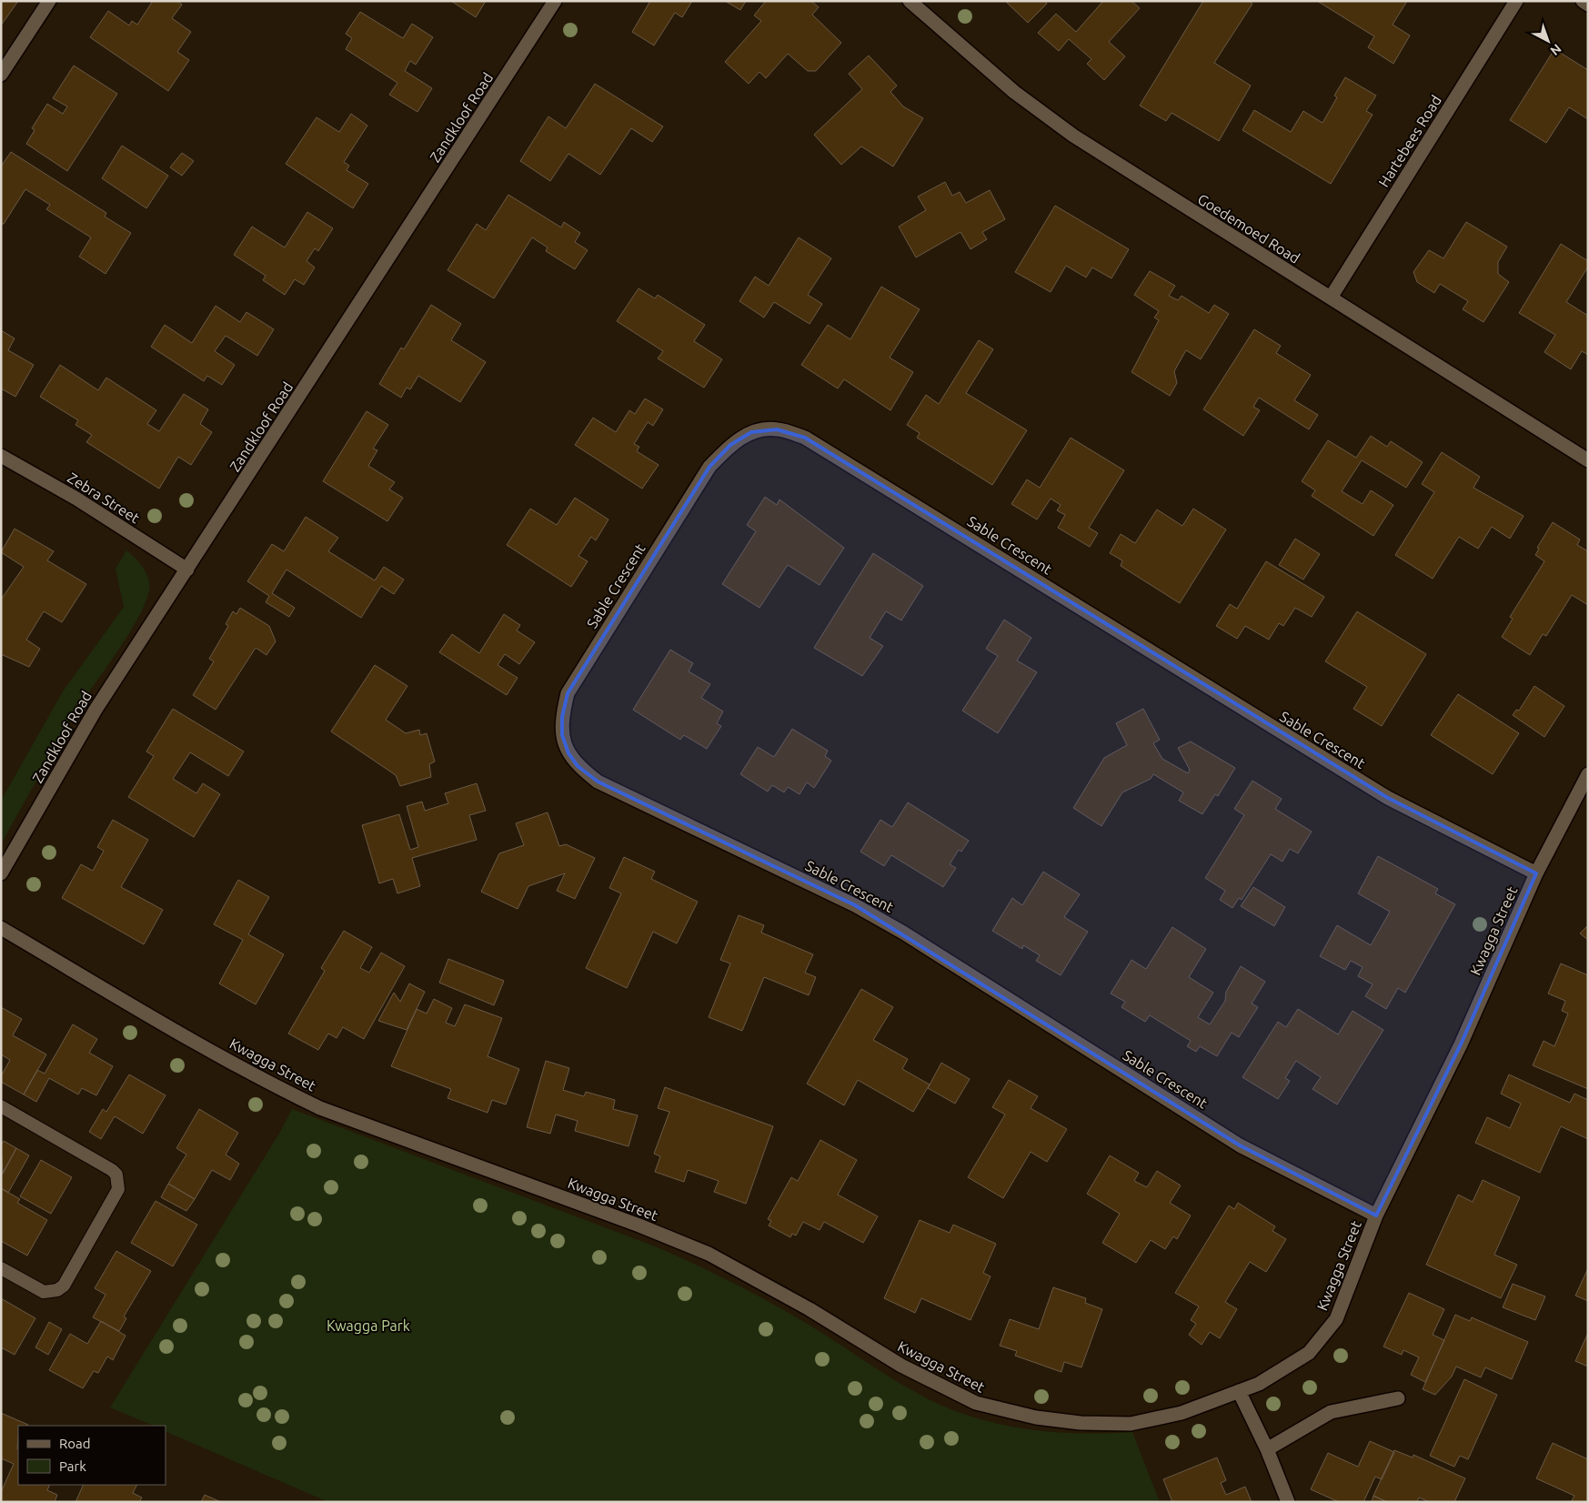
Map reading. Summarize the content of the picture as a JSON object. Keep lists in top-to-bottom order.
{
  "streets": {
    "street": [
      "Zandkloof Road",
      "Hartebees Road",
      "Goedemoed Road",
      "Zebra Street",
      "Sable Crescent",
      "Kwagga Street"
    ]
  },
  "crossings": [
    ["Zandkloof Road", "Zebra Street"],
    ["Hartebees Road", "Goedemoed Road"],
    ["Sable Crescent", "Kwagga Street"]
  ],
  "parks": ["Kwagga Park"],
  "legend": ["Road", "Park"],
  "north": "bottom right"
}
